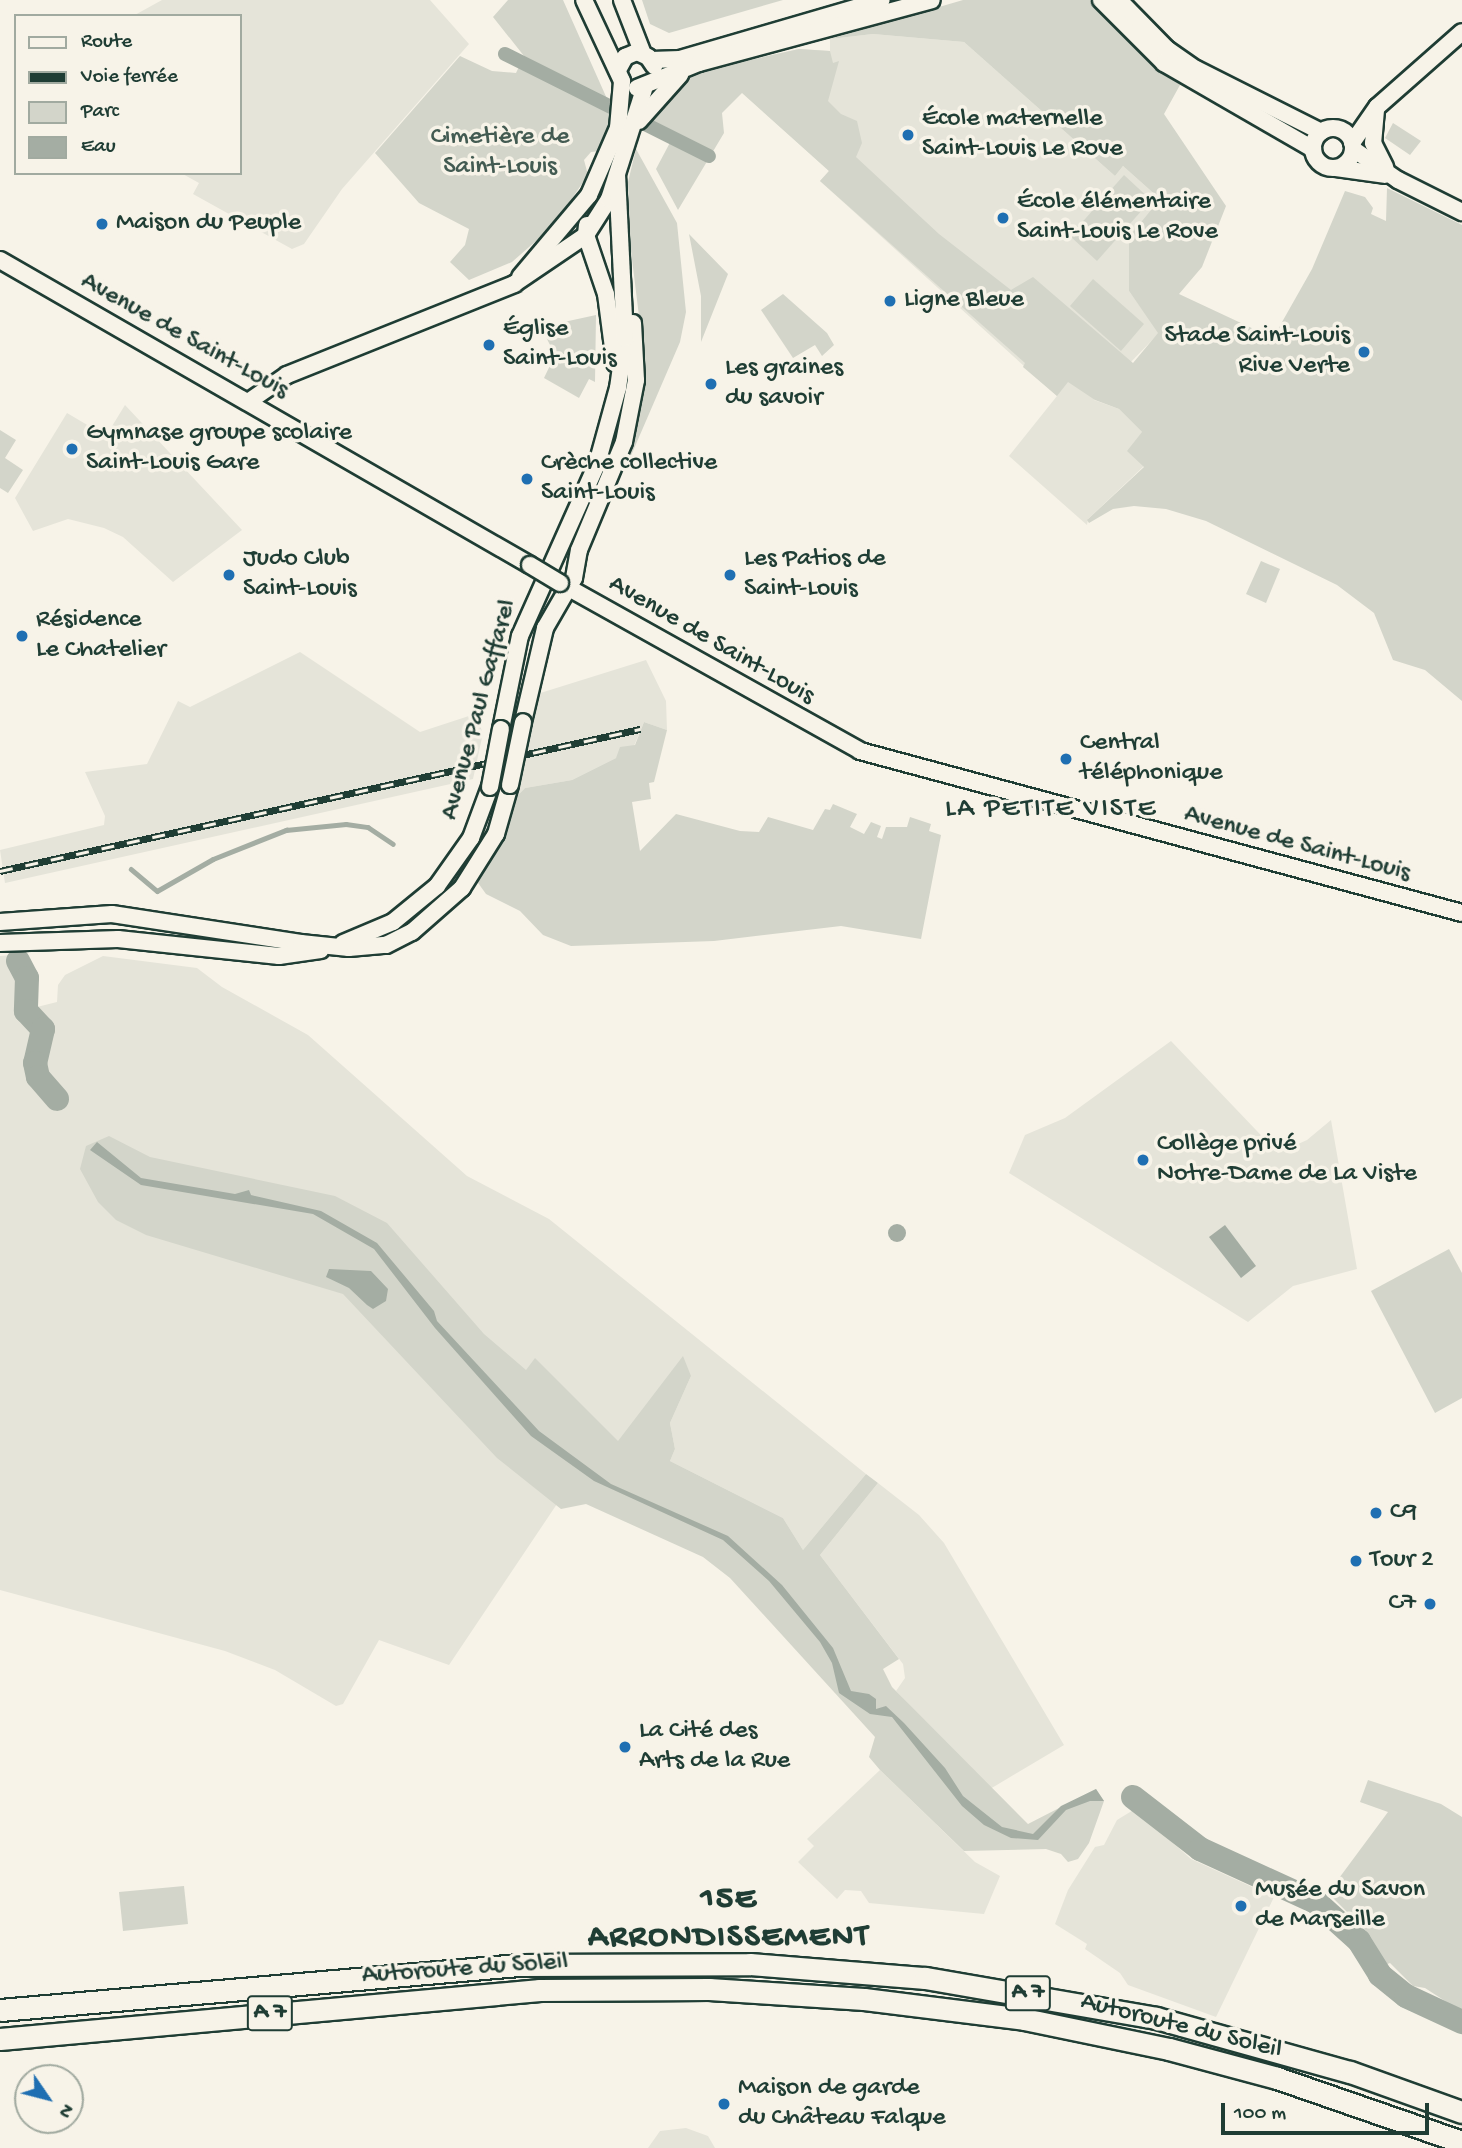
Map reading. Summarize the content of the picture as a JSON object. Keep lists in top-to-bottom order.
{
  "streets": {
    "highway": ["Autoroute du Soleil", "A 7"],
    "main road": ["Avenue de Saint-Louis", "Avenue Paul Gaffarel"]
  },
  "districts": ["LA PETITE VISTE", "15E ARRONDISSEMENT"],
  "parks": ["Cimetière de Saint-Louis"],
  "places": [
    "École maternelle Saint-Louis Le Rove",
    "École élémentaire Saint-Louis Le Rove",
    "Maison du Peuple",
    "Ligne Bleue",
    "Église Saint-Louis",
    "Stade Saint-Louis Rive Verte",
    "Les graines du savoir",
    "Gymnase groupe scolaire Saint-Louis Gare",
    "Crèche collective Saint-Louis",
    "Judo Club Saint-Louis",
    "Les Patios de Saint-Louis",
    "Résidence Le Chatelier",
    "Central téléphonique",
    "Collège privé Notre-Dame de La Viste",
    "C9",
    "Tour 2",
    "C7",
    "La Cité des Arts de la Rue",
    "Musée du Savon de Marseille",
    "Maison de garde du Château Falque"
  ],
  "legend": [
    "Route",
    "Voie ferrée",
    "Parc",
    "Eau"
  ],
  "scale_bar": "100 m",
  "north": "bottom right"
}
